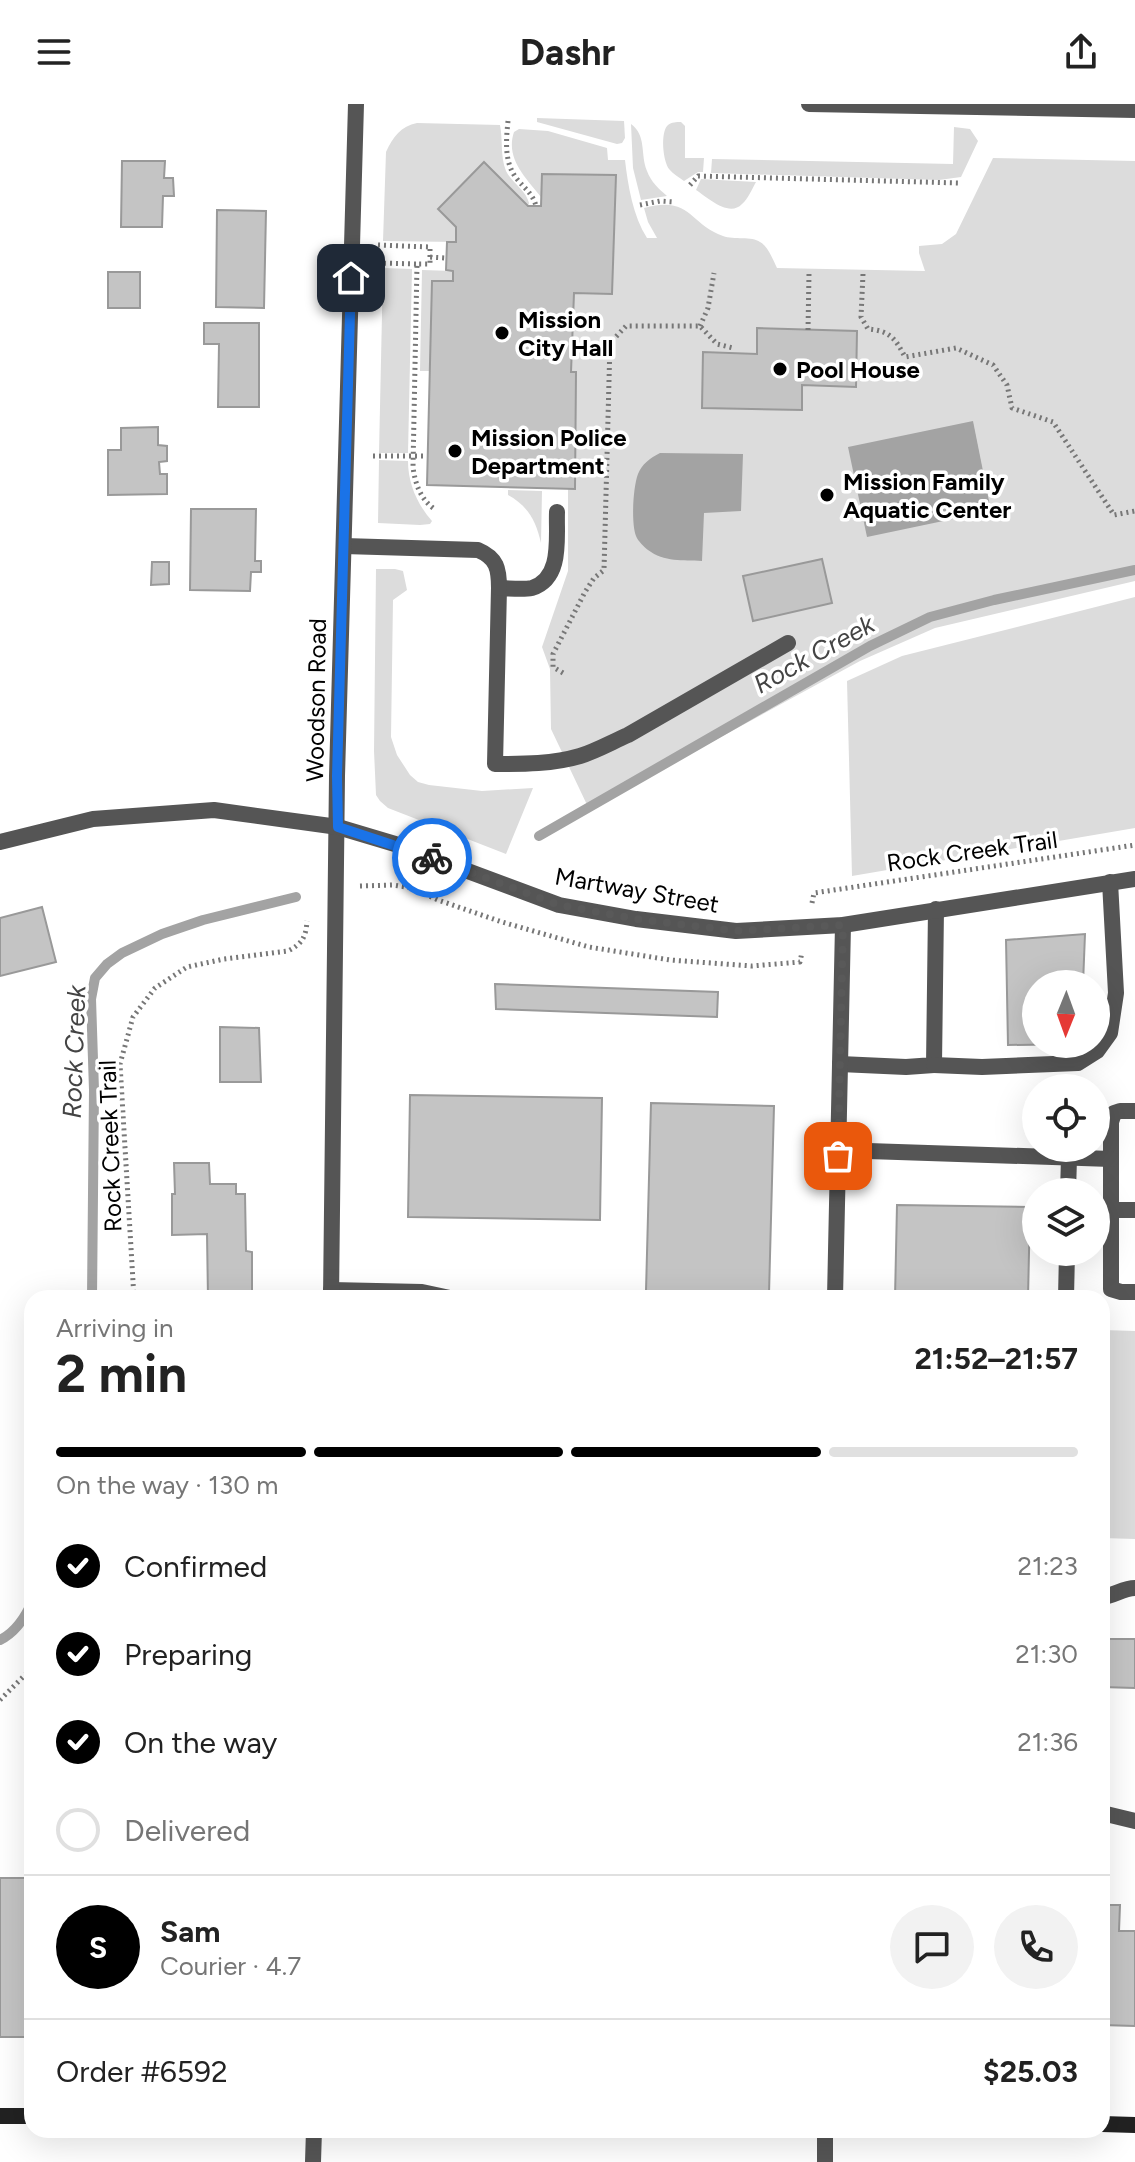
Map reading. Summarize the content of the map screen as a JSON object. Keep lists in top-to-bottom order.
{
  "streets": {
    "street": ["Woodson Road", "Martway Street"],
    "path": ["Rock Creek Trail"]
  },
  "crossings": [
    ["Woodson Road", "Martway Street"]
  ],
  "water": ["Rock Creek"],
  "places": [
    "Mission City Hall",
    "Pool House",
    "Mission Police Department",
    "Mission Family Aquatic Center"
  ],
  "north": "bottom",
  "page": {
    "header": "Dashr",
    "heading": ["2 min", "Arriving in", "21:52–21:57"],
    "panel": [
      "Sam",
      "Courier · 4.7",
      "Order #6592",
      "$25.03"
    ],
    "bar": "On the way · 130 m",
    "list": [
      ["Confirmed", "21:23"],
      ["Preparing", "21:30"],
      ["On the way", "21:36"],
      "Delivered"
    ],
    "round": "S"
  }
}
